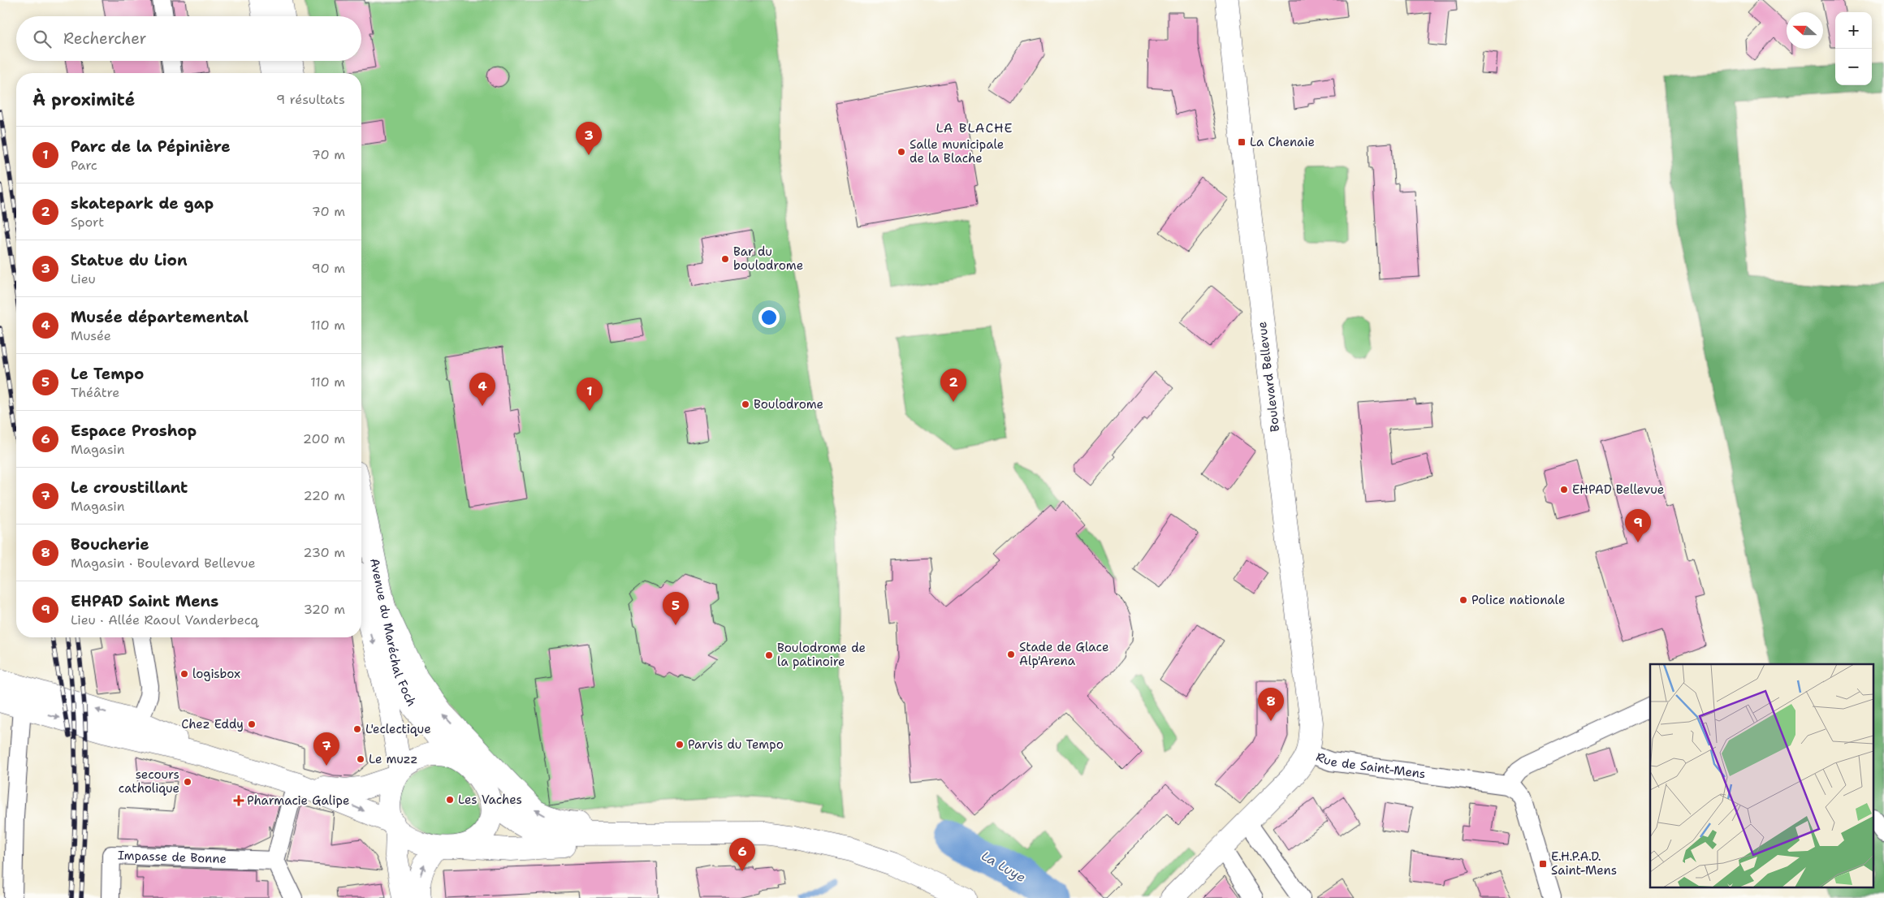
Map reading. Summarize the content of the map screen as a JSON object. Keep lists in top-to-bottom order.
{
  "streets": {
    "main road": ["Boulevard Bellevue", "Avenue du Maréchal Foch", "Rue de Saint-Mens"],
    "street": ["Impasse de Bonne"]
  },
  "crossings": [
    ["Boulevard Bellevue", "Rue de Saint-Mens"]
  ],
  "districts": ["LA BLACHE"],
  "water": ["La Luye"],
  "places": {
    "transit": ["La Chenaie", "E.H.P.A.D. Saint-Mens"],
    "other": [
      "Salle municipale de la Blache",
      "Bar du boulodrome",
      "Boulodrome",
      "EHPAD Bellevue",
      "Police nationale",
      "Stade de Glace Alp'Arena",
      "Boulodrome de la patinoire",
      "logisbox",
      "Chez Eddy",
      "L'eclectique",
      "Parvis du Tempo",
      "Le muzz",
      "secours catholique",
      "Les Vaches"
    ],
    "health": ["Pharmacie Galipe"]
  },
  "north": "left",
  "page": {
    "map_buttons": ["+", "−"],
    "search": "Rechercher",
    "heading": ["À proximité", "9 résultats"],
    "pins": [
      "3",
      "2",
      "4",
      "1",
      "9",
      "5",
      "8",
      "7",
      "6"
    ],
    "list": [
      {
        "mark": "1",
        "name": "Parc de la Pépinière",
        "note": "Parc",
        "value": "70 m"
      },
      {
        "mark": "2",
        "name": "skatepark de gap",
        "note": "Sport",
        "value": "70 m"
      },
      {
        "mark": "3",
        "name": "Statue du Lion",
        "note": "Lieu",
        "value": "90 m"
      },
      {
        "mark": "4",
        "name": "Musée départemental",
        "note": "Musée",
        "value": "110 m"
      },
      {
        "mark": "5",
        "name": "Le Tempo",
        "note": "Théâtre",
        "value": "110 m"
      },
      {
        "mark": "6",
        "name": "Espace Proshop",
        "note": "Magasin",
        "value": "200 m"
      },
      {
        "mark": "7",
        "name": "Le croustillant",
        "note": "Magasin",
        "value": "220 m"
      },
      {
        "mark": "8",
        "name": "Boucherie",
        "note": "Magasin · Boulevard Bellevue",
        "value": "230 m"
      },
      {
        "mark": "9",
        "name": "EHPAD Saint Mens",
        "note": "Lieu · Allée Raoul Vanderbecq",
        "value": "320 m"
      }
    ]
  }
}
